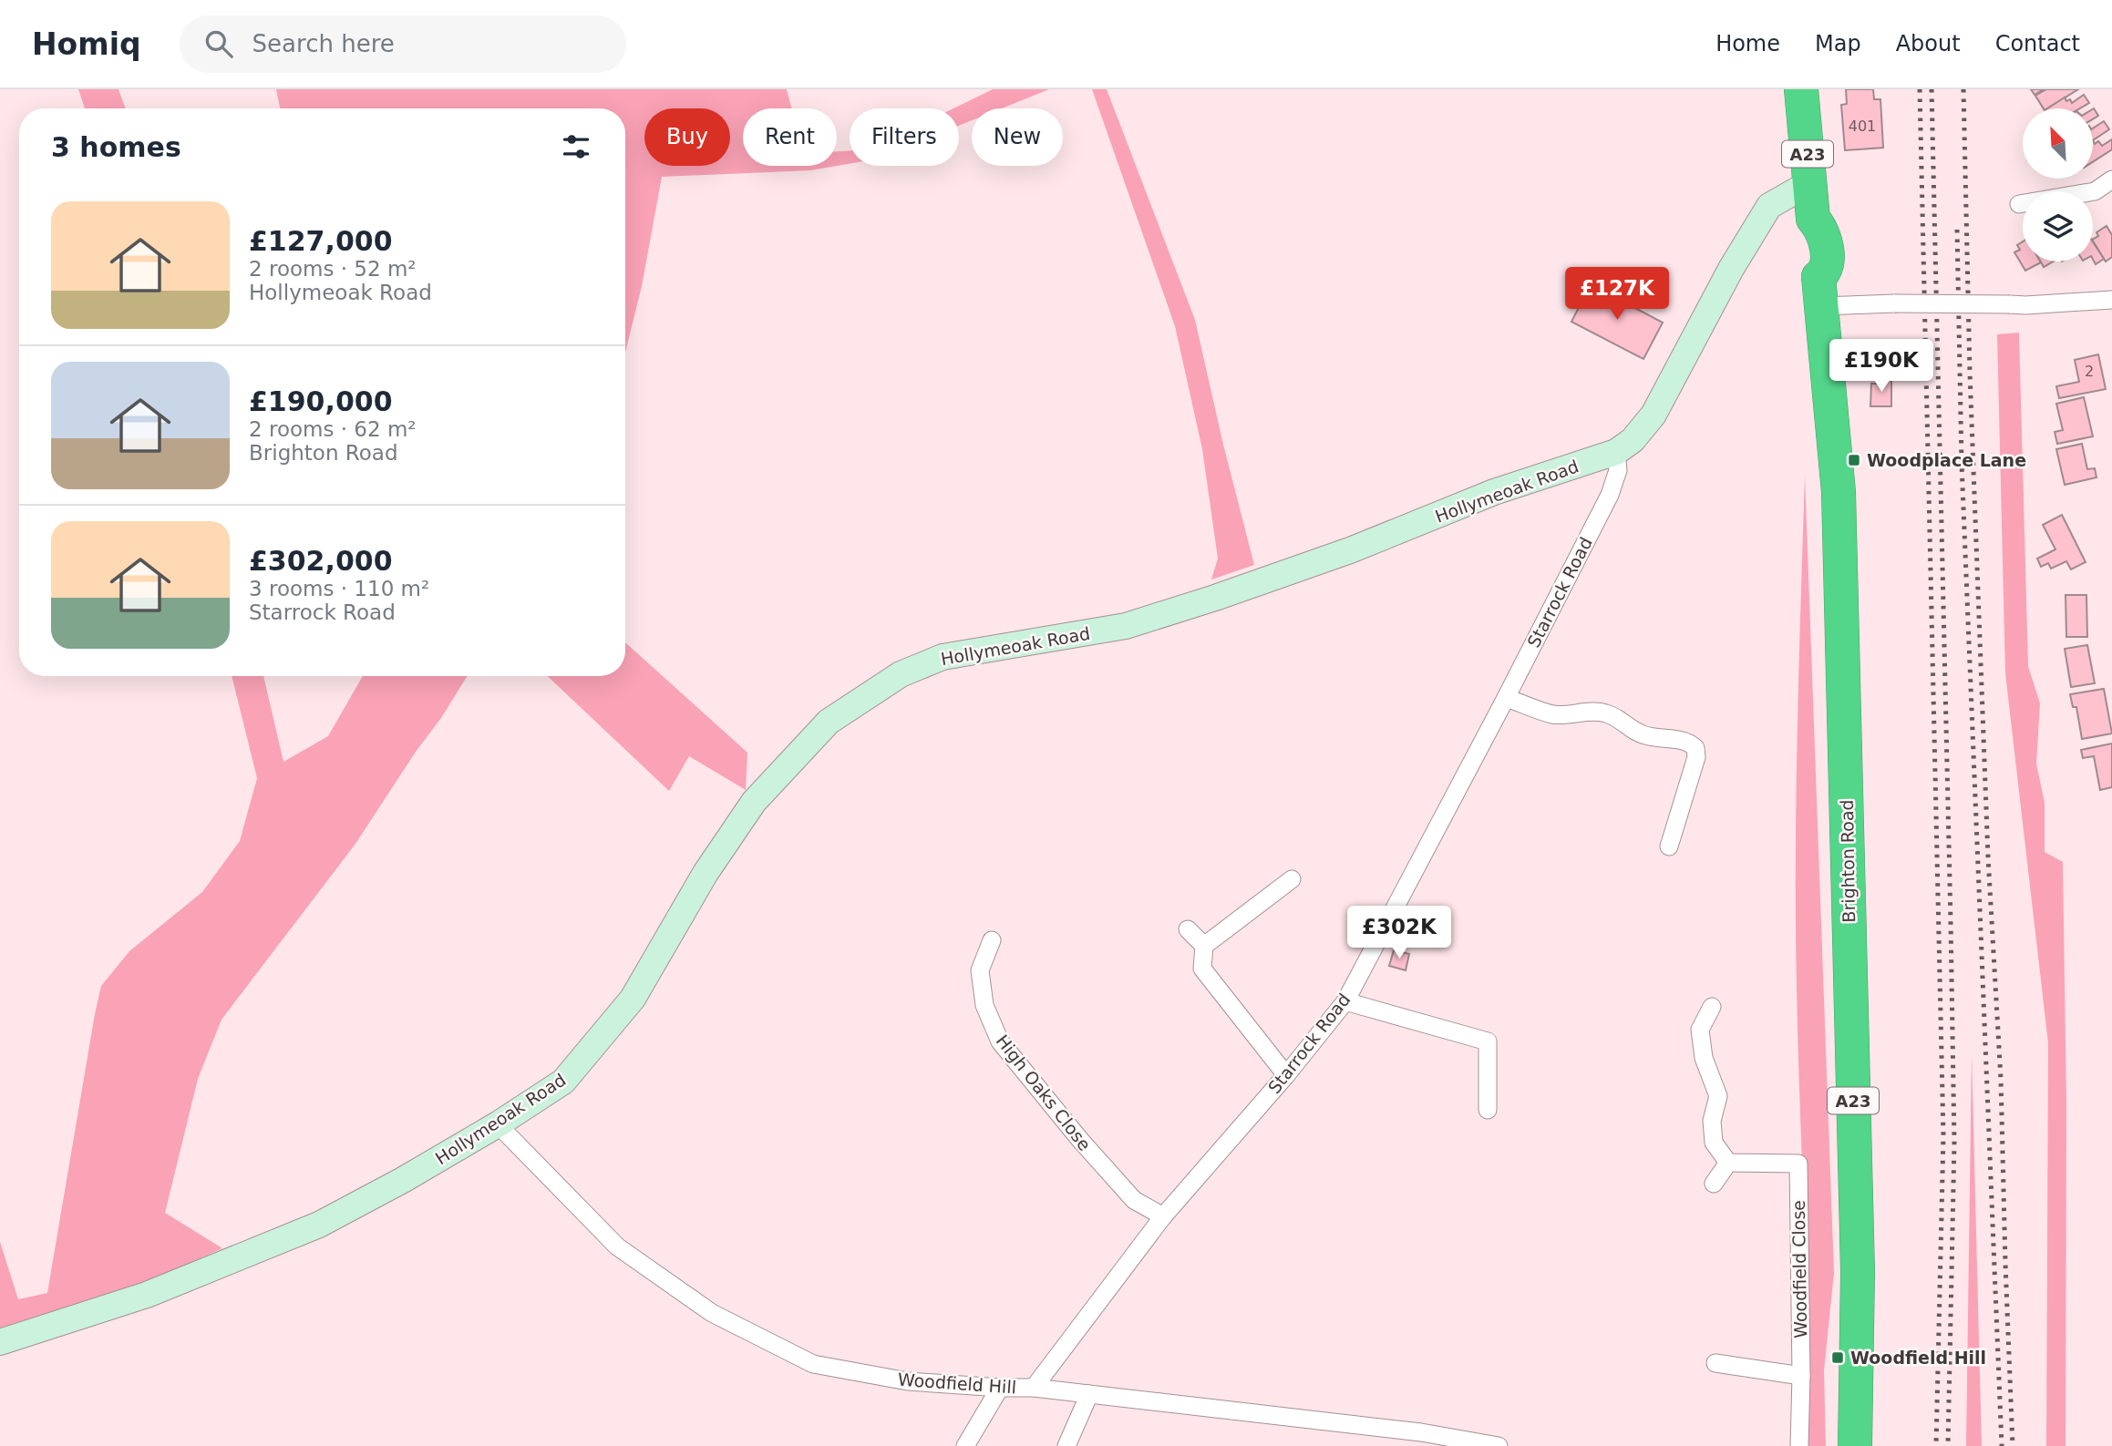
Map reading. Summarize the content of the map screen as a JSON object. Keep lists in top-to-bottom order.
{
  "streets": {
    "highway": ["A23", "Brighton Road"],
    "street": [
      "Hollymeoak Road",
      "Starrock Road",
      "High Oaks Close",
      "Woodfield Close",
      "Woodfield Hill"
    ]
  },
  "crossings": [
    ["Hollymeoak Road", "Starrock Road"],
    ["Hollymeoak Road", "Brighton Road"],
    ["Hollymeoak Road", "Woodfield Hill"],
    ["Starrock Road", "High Oaks Close"],
    ["Starrock Road", "Woodfield Hill"]
  ],
  "places": {
    "transit": ["Woodplace Lane", "Woodfield Hill"]
  },
  "house_numbers": ["401", "2"],
  "north": "top left",
  "page": {
    "header": "Homiq",
    "search": "Search here",
    "nav": [
      "Home",
      "Map",
      "About",
      "Contact"
    ],
    "chip": [
      "Buy",
      "Rent",
      "Filters",
      "New"
    ],
    "heading": "3 homes",
    "list": [
      {
        "name": "£127,000",
        "note": "2 rooms · 52 m² · Hollymeoak Road"
      },
      {
        "name": "£190,000",
        "note": "2 rooms · 62 m² · Brighton Road"
      },
      {
        "name": "£302,000",
        "note": "3 rooms · 110 m² · Starrock Road"
      }
    ],
    "price": ["£127K", "£190K", "£302K"]
  }
}
